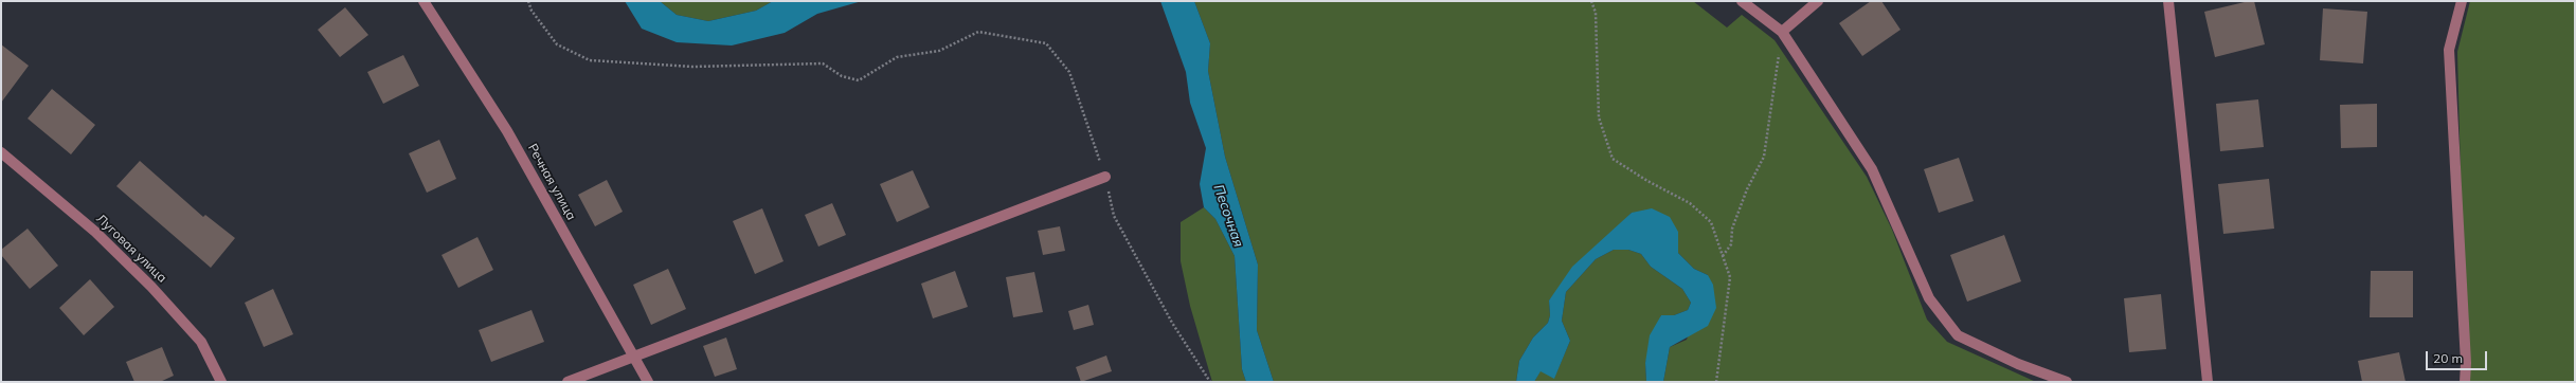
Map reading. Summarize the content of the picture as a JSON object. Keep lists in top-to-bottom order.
{
  "streets": {
    "street": ["Речная улица", "Луговая улица"]
  },
  "water": ["Песочная"],
  "scale_bar": "20 m"
}
